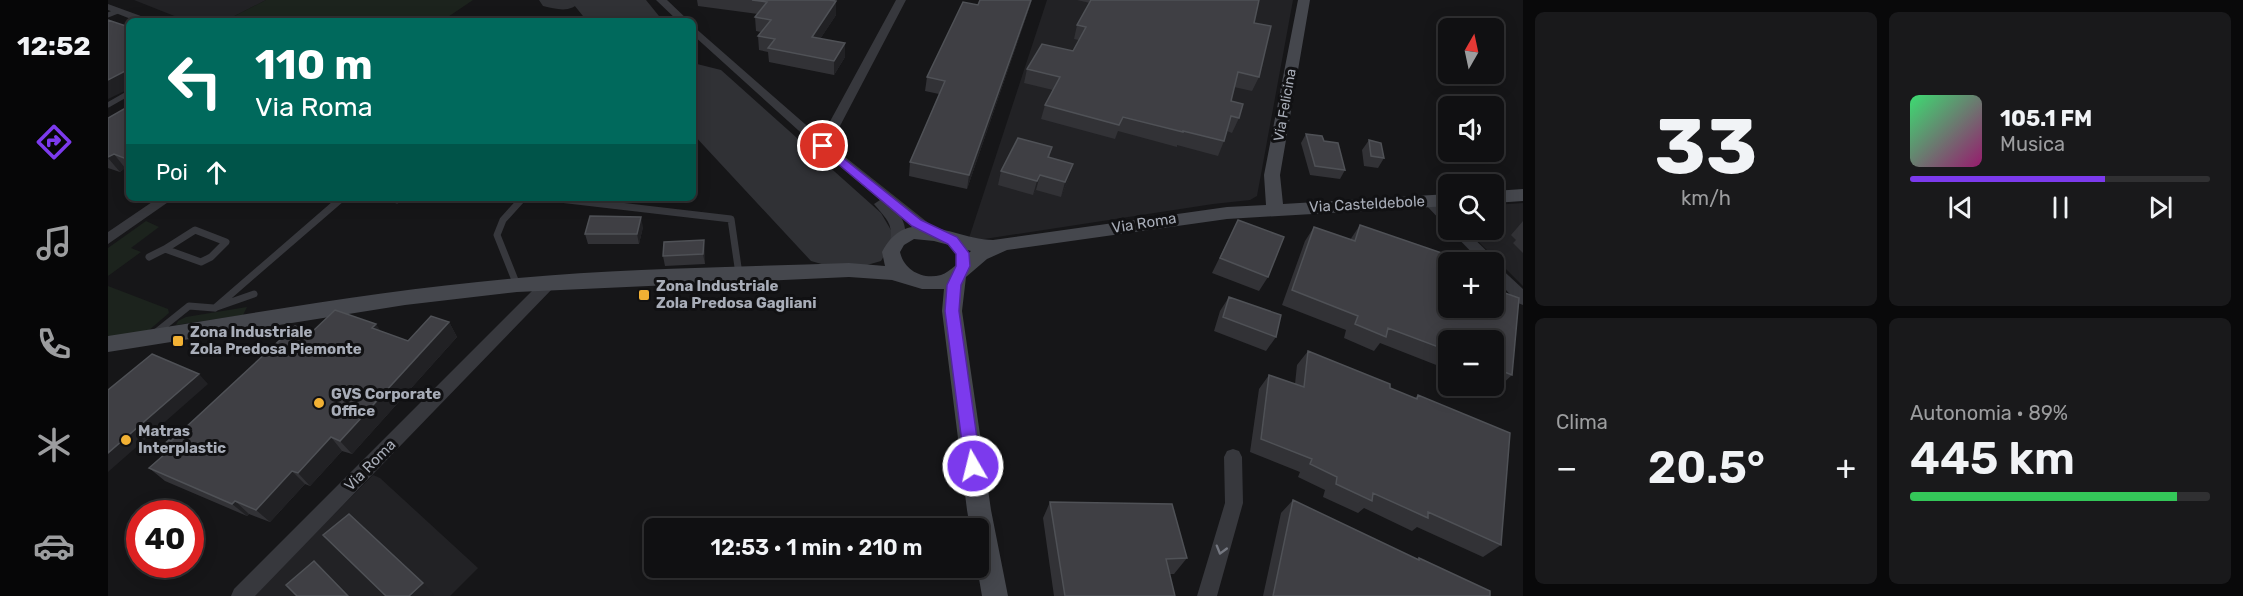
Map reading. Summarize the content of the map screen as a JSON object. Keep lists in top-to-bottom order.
{
  "streets": {
    "street": ["Via Felicina", "Via Casteldebole", "Via Roma"]
  },
  "crossings": [
    ["Via Felicina", "Via Casteldebole"],
    ["Via Felicina", "Via Roma"],
    ["Via Casteldebole", "Via Roma"]
  ],
  "places": {
    "transit": ["Zona Industriale Zola Predosa Gagliani", "Zona Industriale Zola Predosa Piemonte"],
    "other": ["GVS Corporate Office", "Matras Interplastic"]
  },
  "north": "top",
  "page": {
    "tabs": "12:52",
    "tile": [
      ["33", "km/h"],
      "Clima",
      ["Autonomia · 89%", "445 km"]
    ],
    "map_buttons": ["+", "−"],
    "turn": ["110 m", "Via Roma"],
    "song": ["105.1 FM", "Musica"],
    "then": "Poi",
    "heat": ["−", "20.5°", "+"],
    "limit": "40",
    "trip": "12:53 · 1 min · 210 m"
  }
}
